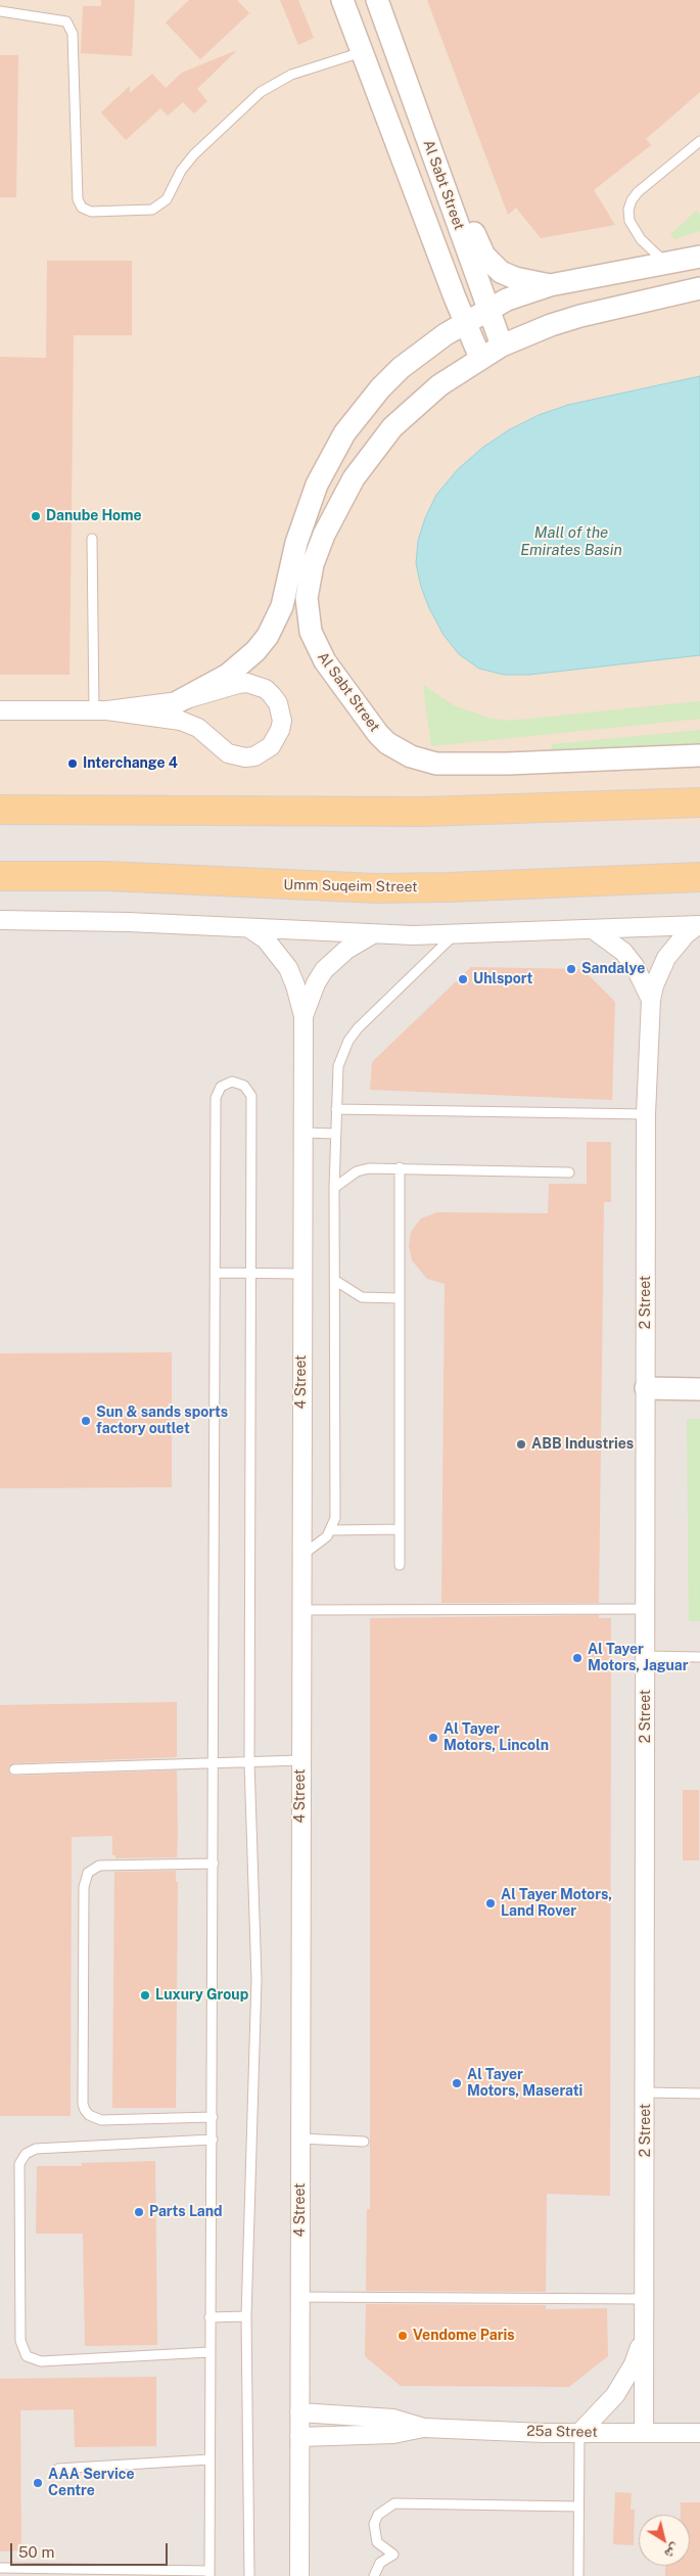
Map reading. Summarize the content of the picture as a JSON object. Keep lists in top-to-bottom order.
{
  "streets": {
    "main road": ["Umm Suqeim Street"],
    "street": [
      "Al Sabt Street",
      "2 Street",
      "4 Street",
      "25a Street"
    ]
  },
  "crossings": [
    ["2 Street", "25a Street"],
    ["4 Street", "25a Street"]
  ],
  "water": ["Mall of the Emirates Basin"],
  "places": [
    "Danube Home",
    "Interchange 4",
    "Sandalye",
    "Uhlsport",
    "Sun & sands sports factory outlet",
    "ABB Industries",
    "Al Tayer Motors, Jaguar",
    "Al Tayer Motors, Lincoln",
    "Al Tayer Motors, Land Rover",
    "Luxury Group",
    "Al Tayer Motors, Maserati",
    "Parts Land",
    "Vendome Paris",
    "AAA Service Centre"
  ],
  "scale_bar": "50 m",
  "north": "bottom right"
}
